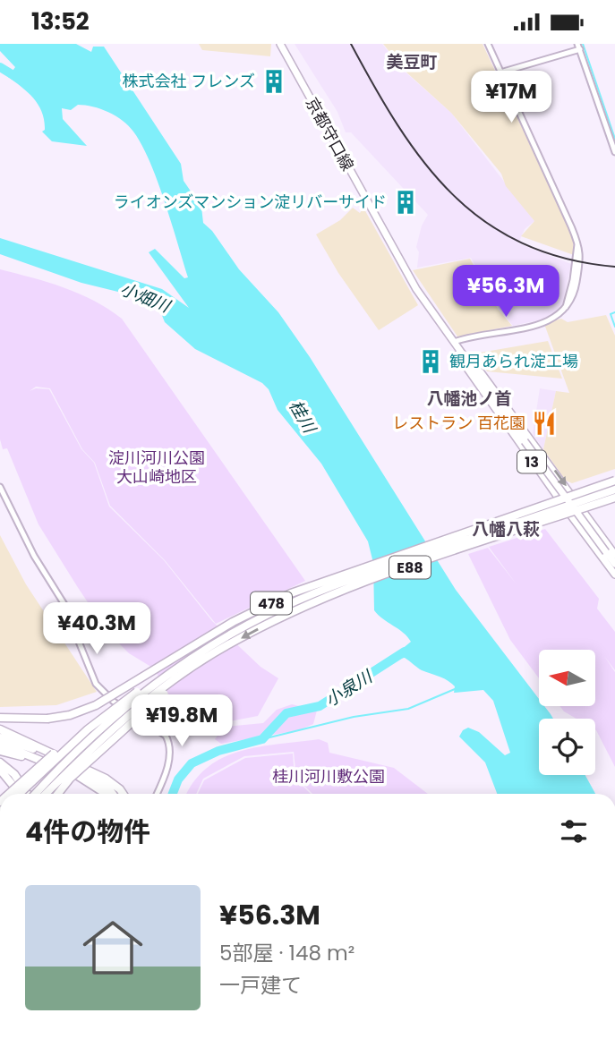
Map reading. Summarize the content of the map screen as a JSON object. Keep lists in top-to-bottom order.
{
  "streets": {
    "highway": ["E88", "478"],
    "main road": ["京都守口線", "13"]
  },
  "crossings": [
    ["京都守口線", "13"],
    ["京都守口線", "478"]
  ],
  "districts": ["美豆町", "八幡池ノ首", "八幡八萩"],
  "water": ["小畑川", "桂川", "小泉川"],
  "parks": ["淀川河川公園 大山崎地区", "桂川河川敷公園"],
  "places": {
    "building": ["株式会社 フレンズ", "ライオンズマンション淀リバーサイド", "観月あられ淀工場"],
    "restaurant": ["レストラン 百花園"]
  },
  "north": "left",
  "page": {
    "status": "13:52",
    "price": [
      "¥17M",
      "¥56.3M",
      "¥40.3M",
      "¥19.8M"
    ],
    "heading": "4件の物件",
    "list": [
      {
        "name": "¥56.3M",
        "note": "5部屋 · 148 m² · 一戸建て"
      }
    ]
  }
}
